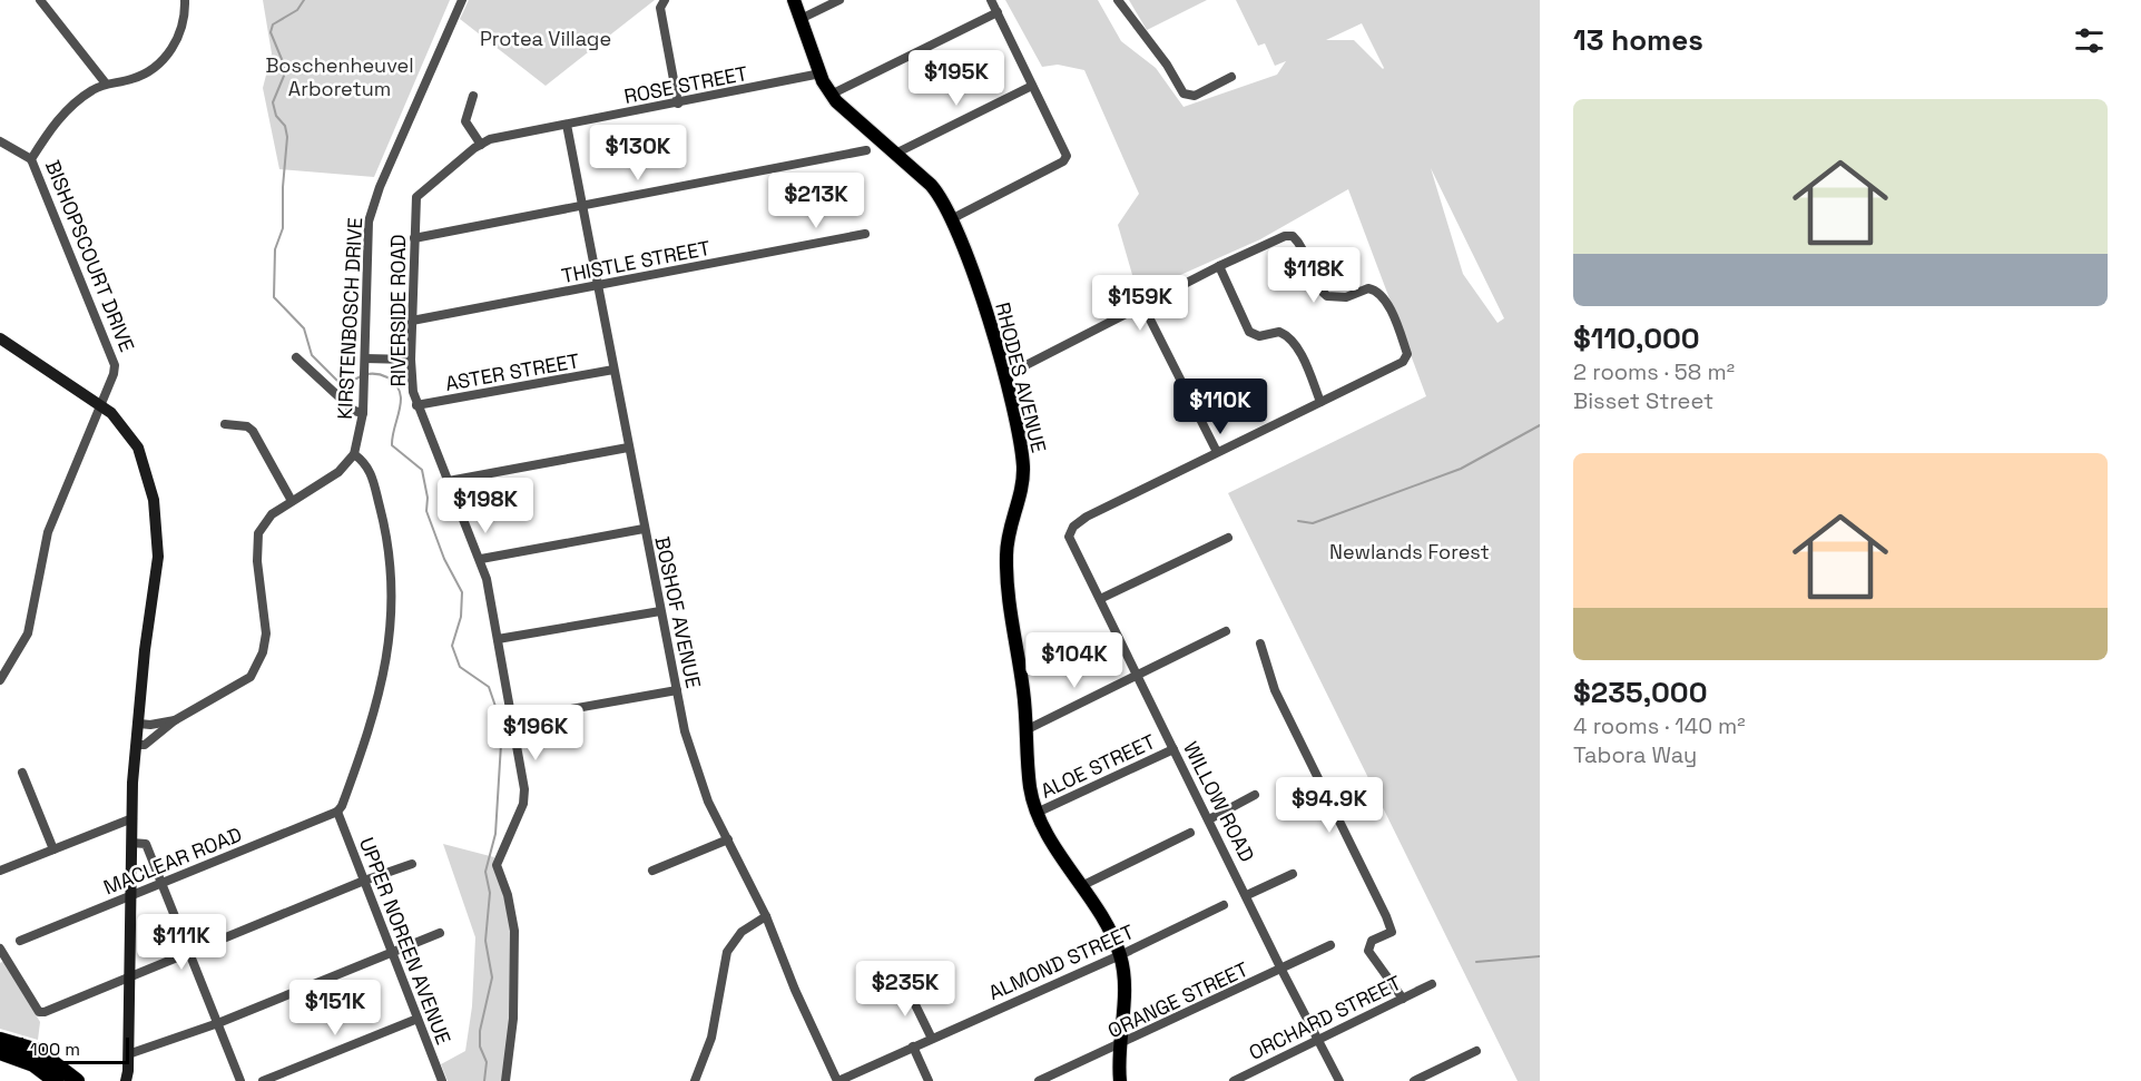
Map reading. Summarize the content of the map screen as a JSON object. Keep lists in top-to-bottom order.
{
  "streets": {
    "main road": ["RHODES AVENUE"],
    "street": [
      "ROSE STREET",
      "BISHOPSCOURT DRIVE",
      "THISTLE STREET",
      "RIVERSIDE ROAD",
      "KIRSTENBOSCH DRIVE",
      "ASTER STREET",
      "BOSHOF AVENUE",
      "ALOE STREET",
      "WILLOW ROAD",
      "MACLEAR ROAD",
      "UPPER NOREEN AVENUE",
      "ALMOND STREET",
      "ORANGE STREET",
      "ORCHARD STREET"
    ]
  },
  "crossings": [
    ["ROSE STREET", "RIVERSIDE ROAD"],
    ["ROSE STREET", "RHODES AVENUE"],
    ["ROSE STREET", "BOSHOF AVENUE"],
    ["THISTLE STREET", "RIVERSIDE ROAD"],
    ["THISTLE STREET", "BOSHOF AVENUE"],
    ["RIVERSIDE ROAD", "ASTER STREET"],
    ["ASTER STREET", "BOSHOF AVENUE"],
    ["RHODES AVENUE", "ALOE STREET"],
    ["RHODES AVENUE", "ALMOND STREET"],
    ["RHODES AVENUE", "ORANGE STREET"],
    ["BOSHOF AVENUE", "ALMOND STREET"],
    ["ALOE STREET", "WILLOW ROAD"],
    ["WILLOW ROAD", "ORANGE STREET"],
    ["WILLOW ROAD", "ORCHARD STREET"],
    ["MACLEAR ROAD", "UPPER NOREEN AVENUE"]
  ],
  "parks": ["Protea Village", "Boschenheuvel Arboretum", "Newlands Forest"],
  "scale_bar": "100 m",
  "page": {
    "heading": "13 homes",
    "price": [
      "$195K",
      "$130K",
      "$213K",
      "$118K",
      "$159K",
      "$110K",
      "$198K",
      "$104K",
      "$196K",
      "$94.9K",
      "$111K",
      "$235K",
      "$151K"
    ],
    "list": [
      {
        "name": "$110,000",
        "note": "2 rooms · 58 m² · Bisset Street"
      },
      {
        "name": "$235,000",
        "note": "4 rooms · 140 m² · Tabora Way"
      }
    ],
    "scale": "100 m"
  }
}
